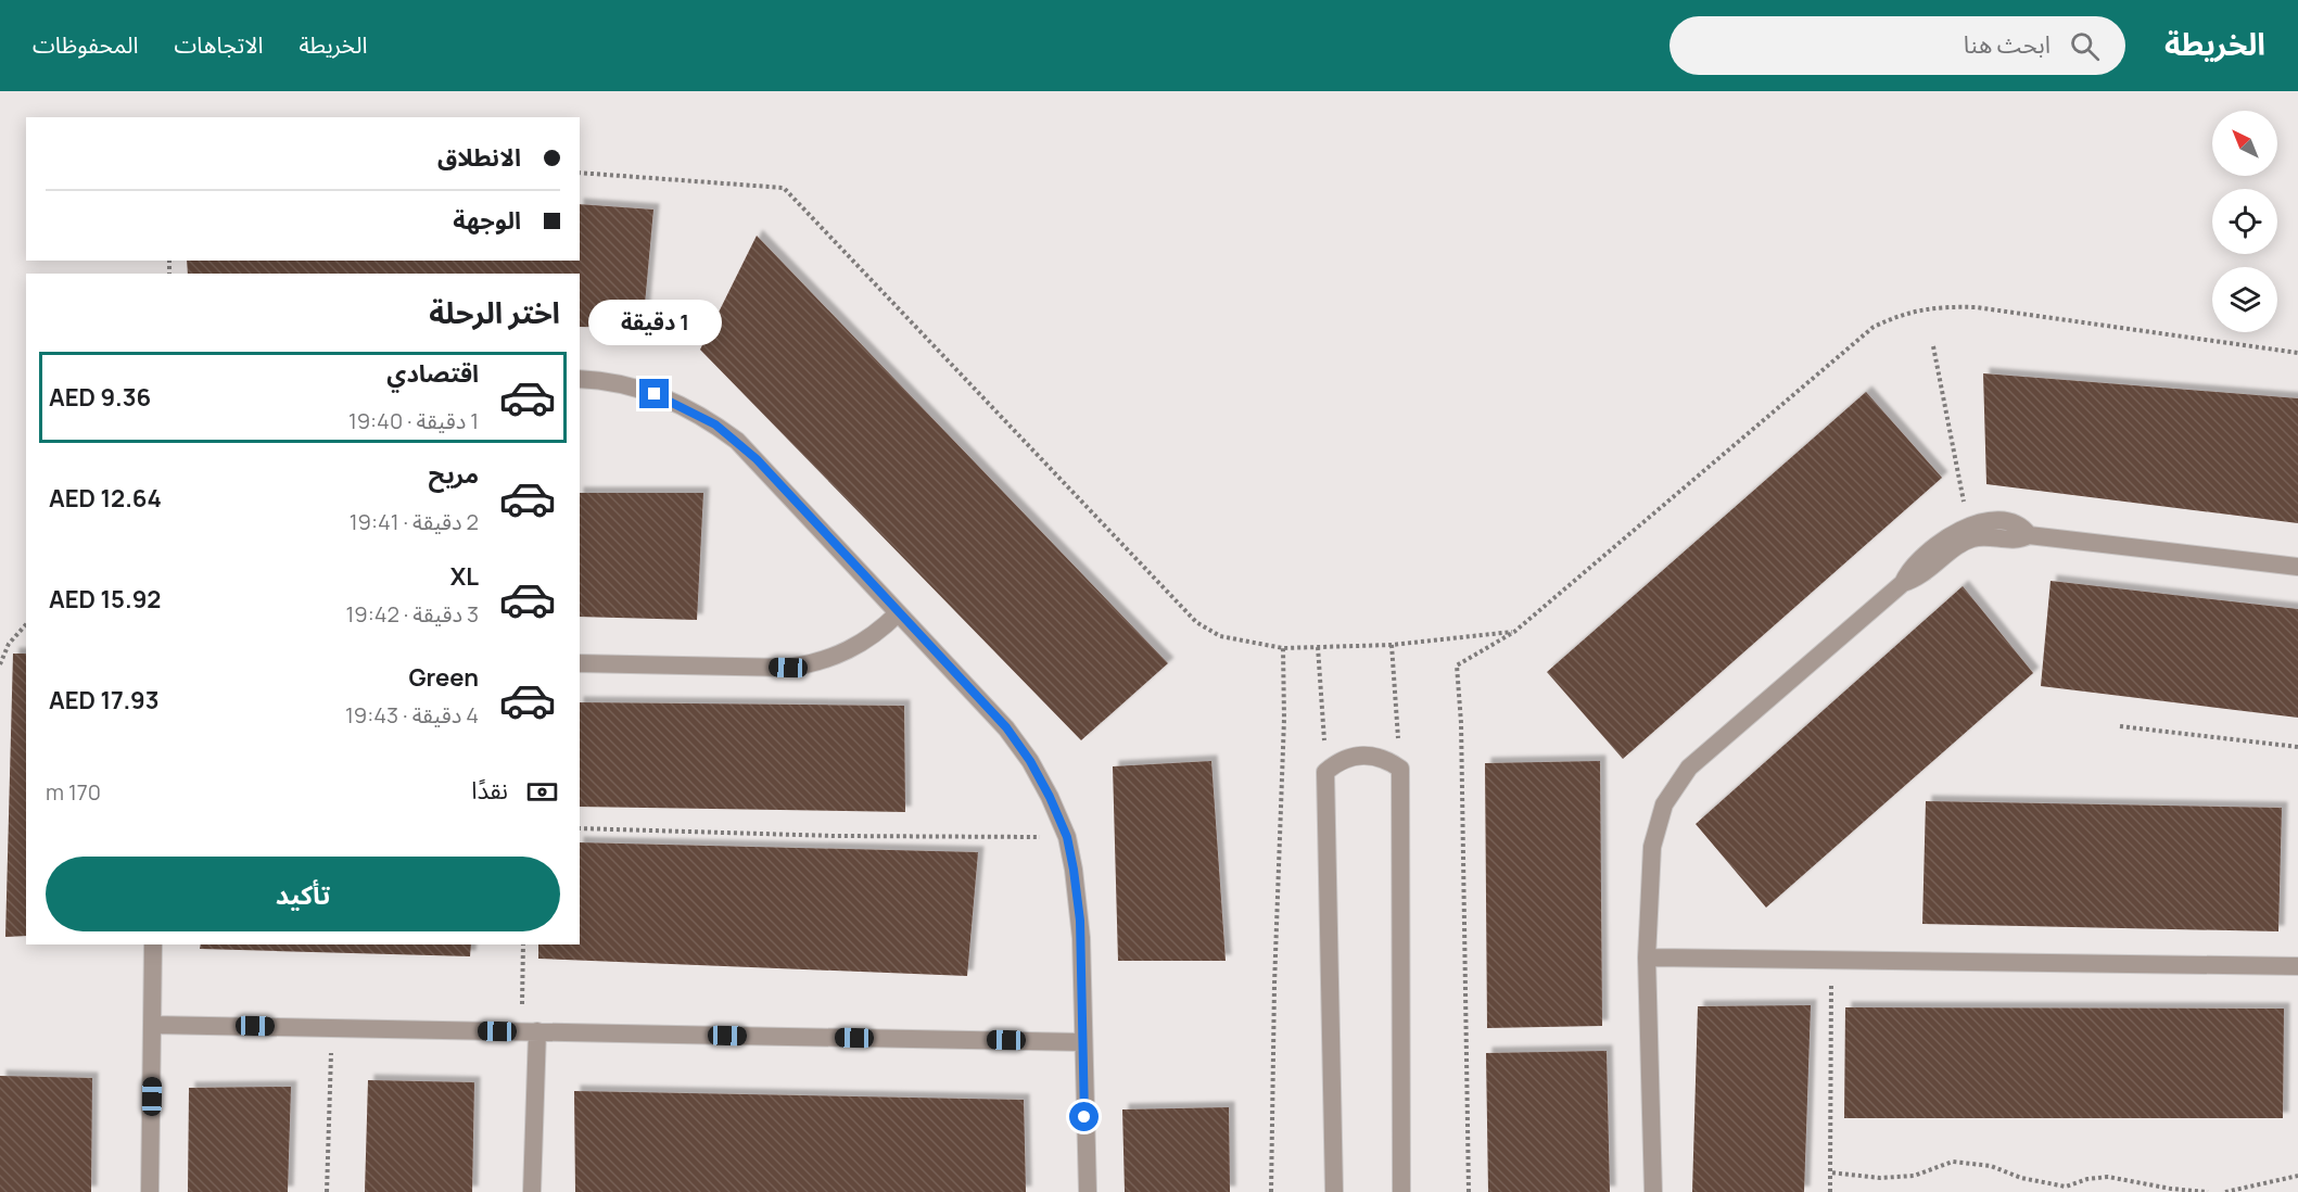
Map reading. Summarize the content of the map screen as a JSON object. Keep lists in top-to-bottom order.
{
  "north": "top left",
  "page": {
    "header": "الخريطة",
    "search": "ابحث هنا",
    "nav": ["الخريطة", "الاتجاهات", "المحفوظات"],
    "banner": ["الانطلاق", "الوجهة"],
    "heading": "اختر الرحلة",
    "bubble": "1 دقيقة",
    "list": [
      {
        "name": "اقتصادي",
        "note": "1 دقيقة · 19:40",
        "value": "AED 9.36"
      },
      {
        "name": "مريح",
        "note": "2 دقيقة · 19:41",
        "value": "AED 12.64"
      },
      {
        "name": "XL",
        "note": "3 دقيقة · 19:42",
        "value": "AED 15.92"
      },
      {
        "name": "Green",
        "note": "4 دقيقة · 19:43",
        "value": "AED 17.93"
      }
    ],
    "pay": ["نقدًا", "170 m"],
    "buttons": "تأكيد"
  }
}
